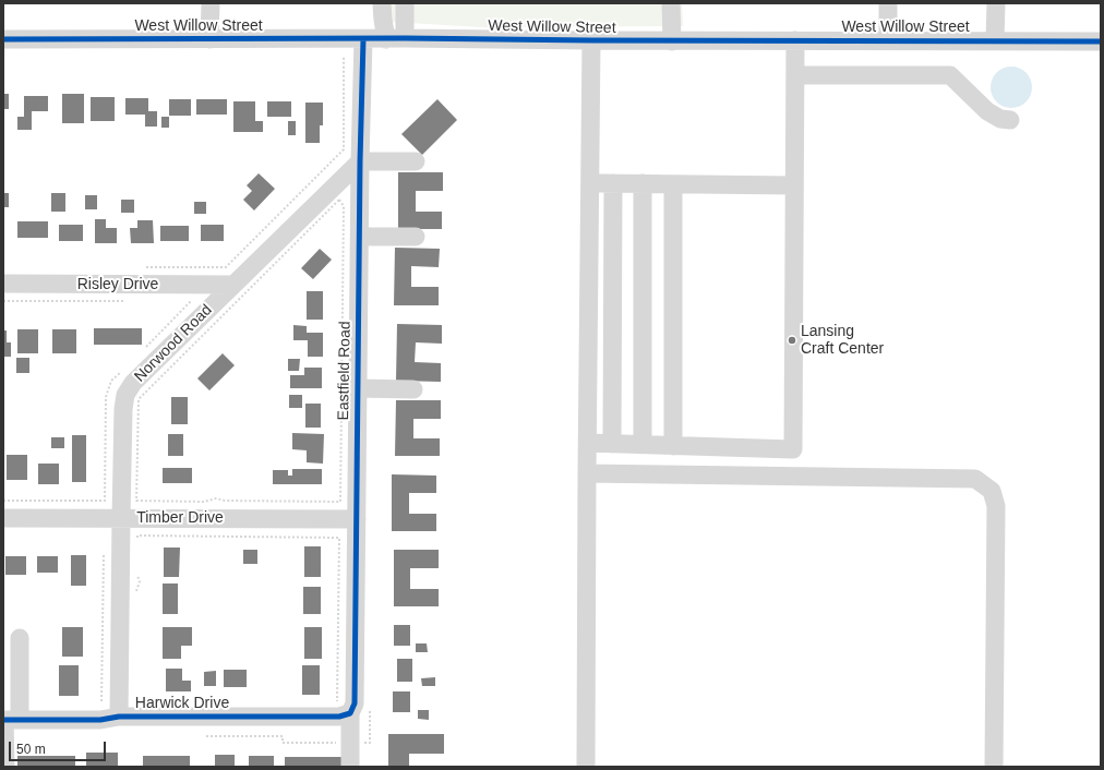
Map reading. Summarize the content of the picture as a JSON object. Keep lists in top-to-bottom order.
{
  "streets": {
    "street": [
      "West Willow Street",
      "Risley Drive",
      "Norwood Road",
      "Eastfield Road",
      "Timber Drive",
      "Harwick Drive"
    ]
  },
  "crossings": [
    ["West Willow Street", "Eastfield Road"],
    ["Risley Drive", "Norwood Road"],
    ["Norwood Road", "Eastfield Road"],
    ["Norwood Road", "Timber Drive"],
    ["Norwood Road", "Harwick Drive"],
    ["Eastfield Road", "Timber Drive"],
    ["Eastfield Road", "Harwick Drive"]
  ],
  "places": ["Lansing Craft Center"],
  "scale_bar": "50 m"
}
